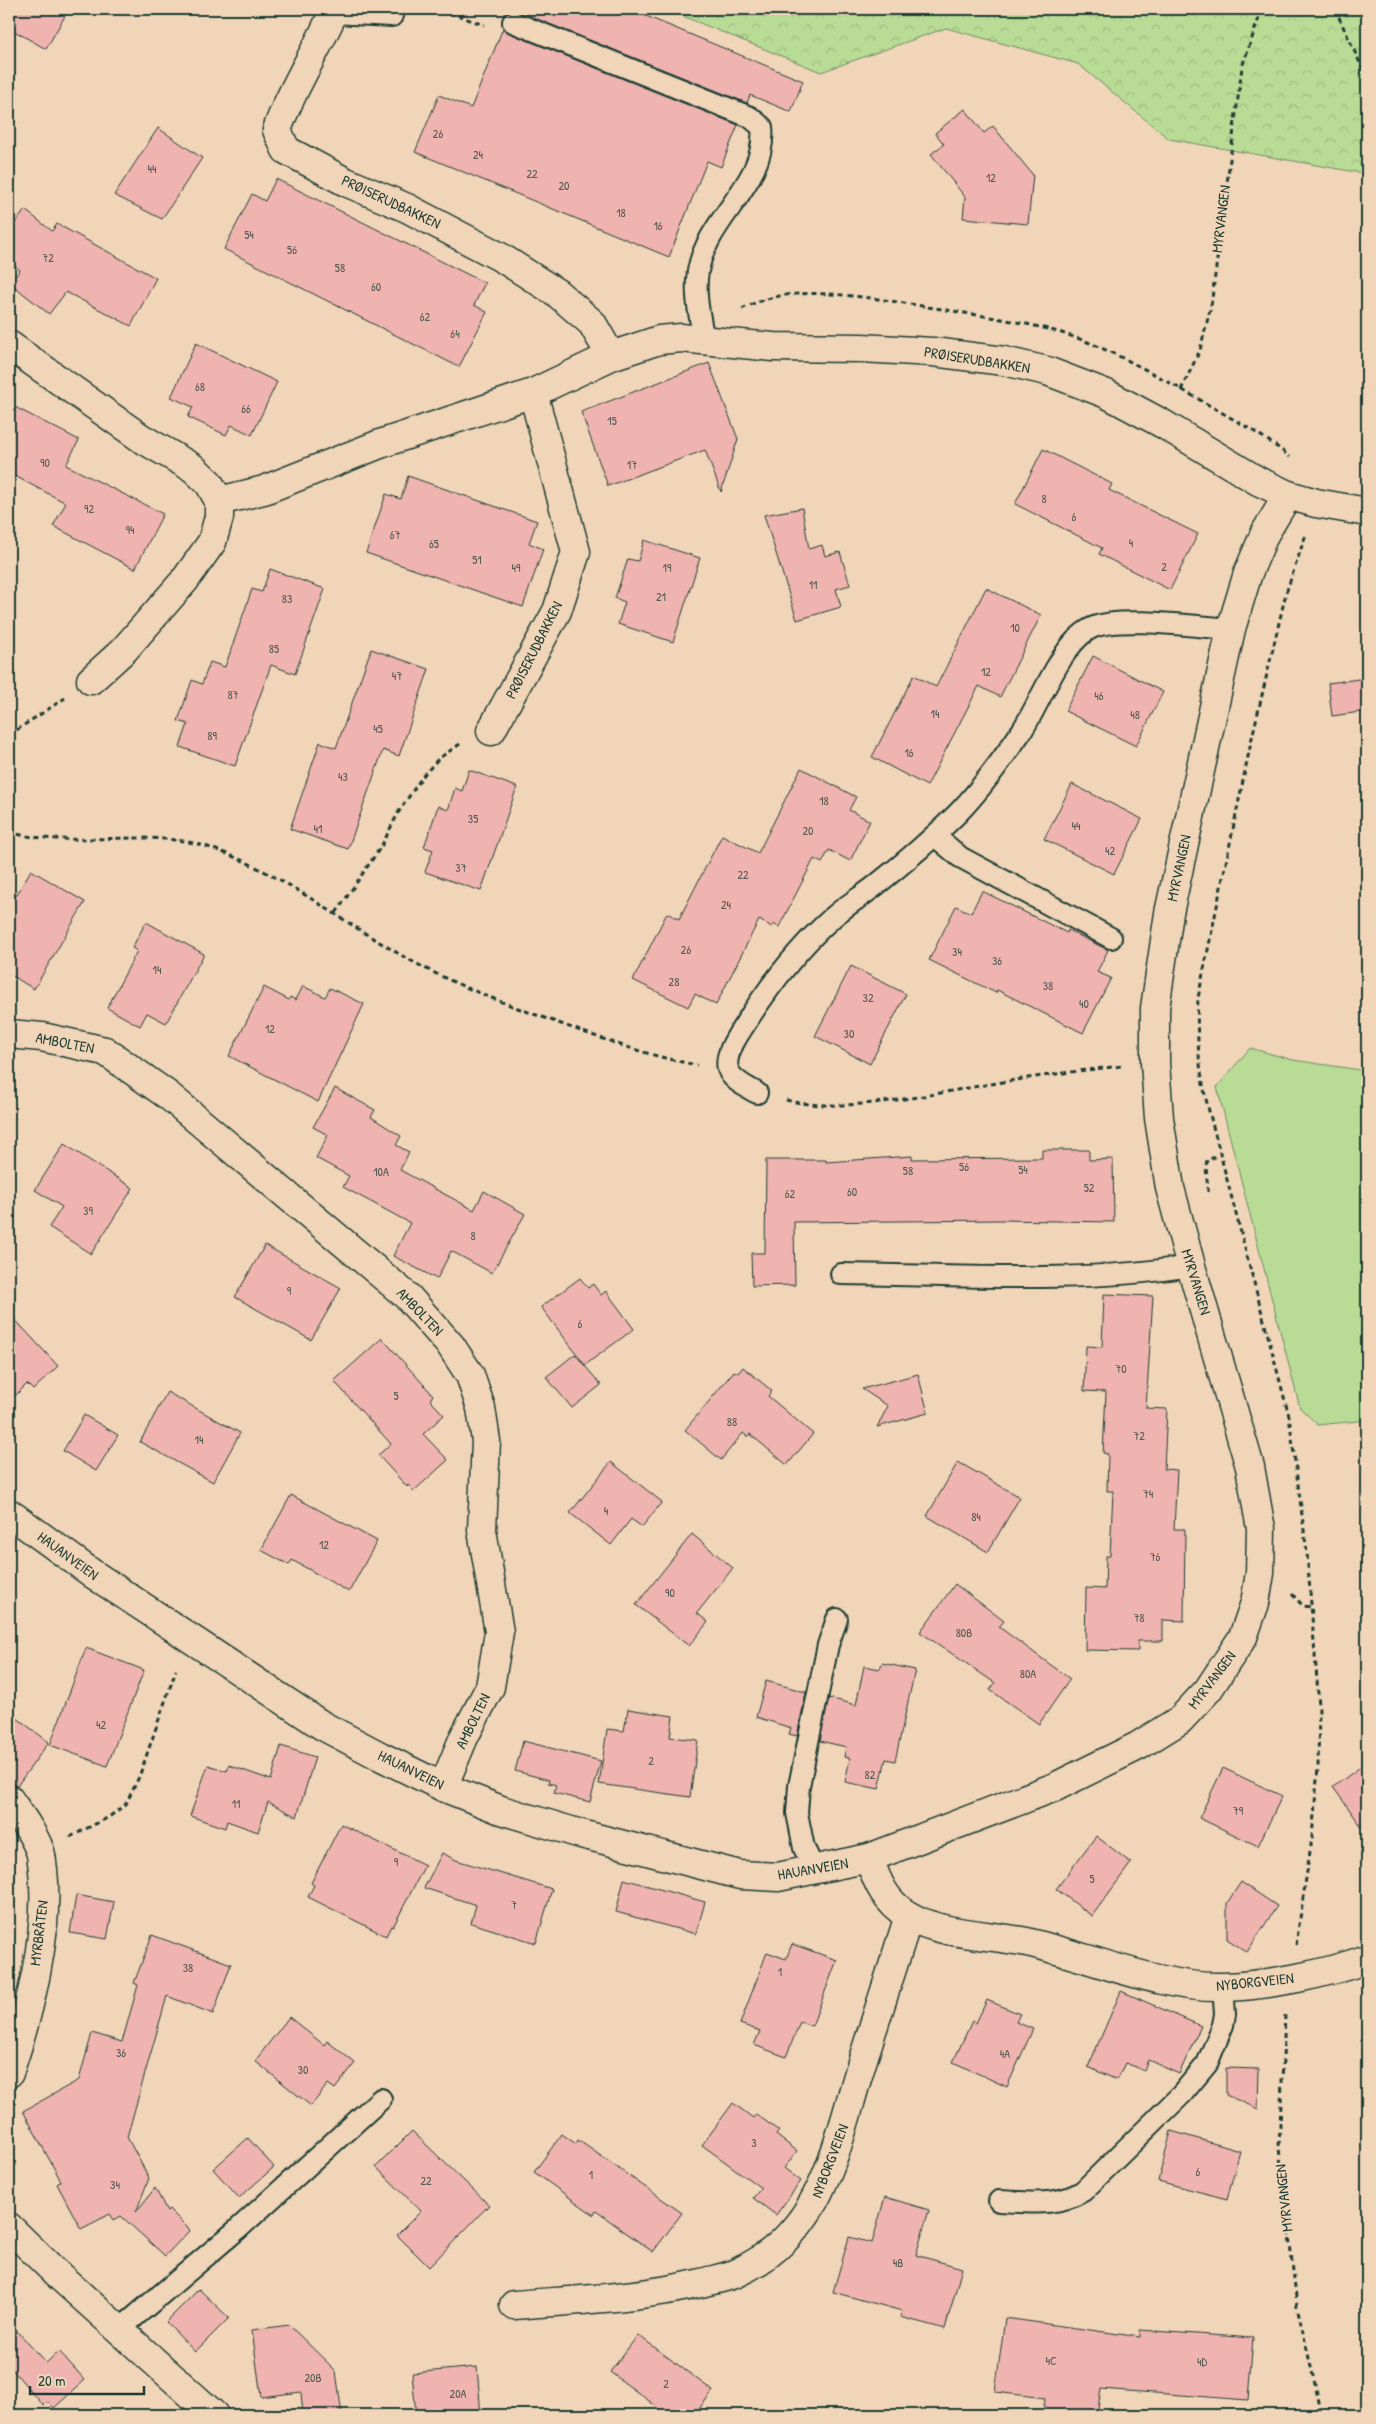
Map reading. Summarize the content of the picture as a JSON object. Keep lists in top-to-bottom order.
{
  "streets": {
    "street": [
      "PRØISERUDBAKKEN",
      "MYRVANGEN",
      "AMBOLTEN",
      "HAUANVEIEN",
      "MYRBRÅTEN",
      "NYBORGVEIEN"
    ]
  },
  "crossings": [
    ["PRØISERUDBAKKEN", "MYRVANGEN"],
    ["MYRVANGEN", "HAUANVEIEN"],
    ["MYRVANGEN", "NYBORGVEIEN"],
    ["AMBOLTEN", "HAUANVEIEN"],
    ["HAUANVEIEN", "NYBORGVEIEN"]
  ],
  "house_numbers": [
    "26",
    "24",
    "44",
    "22",
    "12",
    "20",
    "18",
    "16",
    "54",
    "56",
    "72",
    "58",
    "60",
    "62",
    "64",
    "68",
    "66",
    "15",
    "90",
    "17",
    "8",
    "92",
    "6",
    "94",
    "67",
    "4",
    "65",
    "51",
    "2",
    "49",
    "19",
    "11",
    "21",
    "83",
    "10",
    "85",
    "12",
    "47",
    "87",
    "46",
    "14",
    "48",
    "45",
    "89",
    "16",
    "43",
    "18",
    "35",
    "44",
    "41",
    "20",
    "42",
    "37",
    "22",
    "24",
    "26",
    "34",
    "36",
    "14",
    "28",
    "38",
    "32",
    "40",
    "12",
    "30",
    "56",
    "54",
    "58",
    "10A",
    "52",
    "60",
    "62",
    "39",
    "8",
    "9",
    "6",
    "70",
    "5",
    "88",
    "72",
    "14",
    "74",
    "4",
    "84",
    "12",
    "76",
    "90",
    "78",
    "80B",
    "80A",
    "42",
    "2",
    "82",
    "11",
    "79",
    "9",
    "5",
    "7",
    "38",
    "1",
    "36",
    "4A",
    "30",
    "3",
    "6",
    "1",
    "22",
    "34",
    "4B",
    "4C",
    "4D",
    "20B",
    "2",
    "20A"
  ],
  "scale_bar": "20 m"
}
